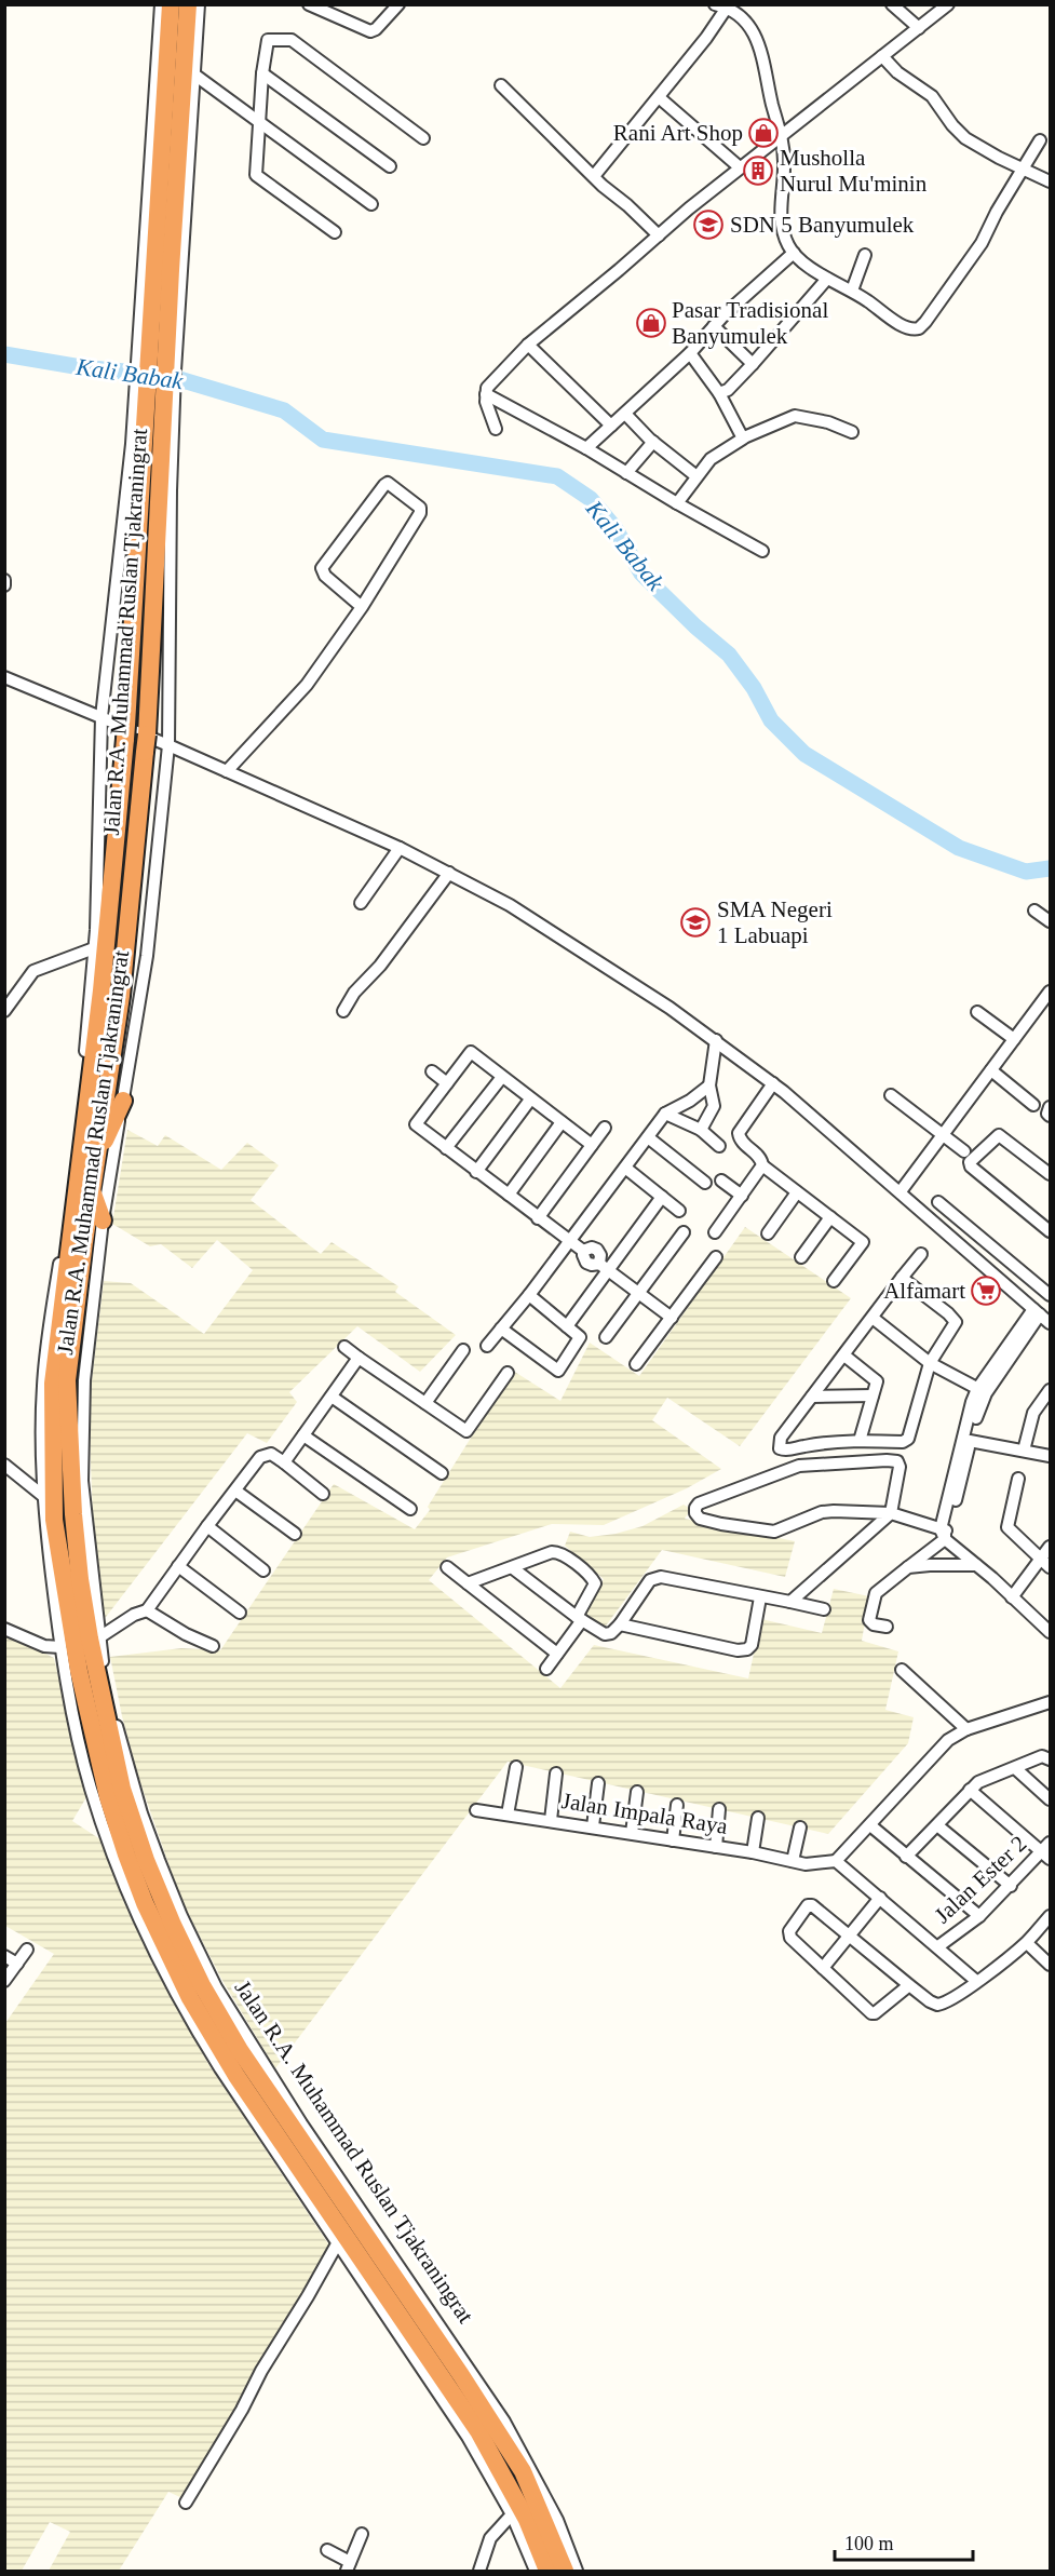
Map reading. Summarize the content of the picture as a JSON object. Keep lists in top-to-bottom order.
{
  "streets": {
    "highway": ["Jalan R.A. Muhammad Ruslan Tjakraningrat"],
    "street": ["Jalan Impala Raya", "Jalan Ester 2"]
  },
  "water": ["Kali Babak"],
  "places": {
    "shop": ["Rani Art Shop", "Pasar Tradisional Banyumulek"],
    "building": ["Musholla Nurul Mu'minin"],
    "school or university": ["SDN 5 Banyumulek", "SMA Negeri 1 Labuapi"],
    "supermarket": ["Alfamart"]
  },
  "scale_bar": "100 m"
}
